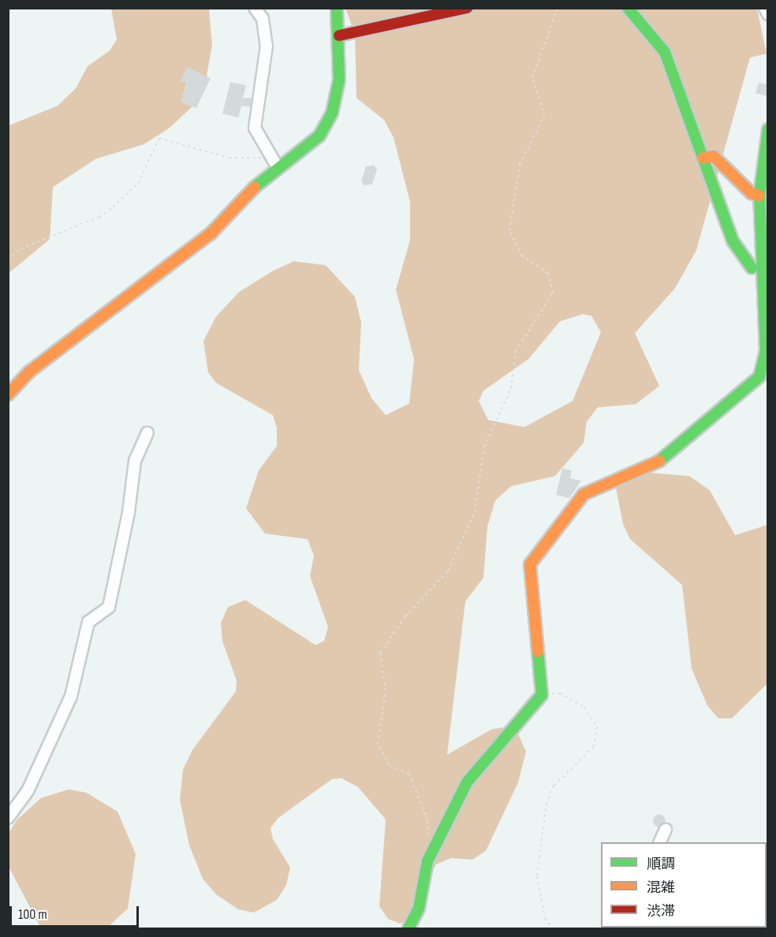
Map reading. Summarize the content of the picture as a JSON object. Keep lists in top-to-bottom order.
{
  "legend": ["順調", "混雑", "渋滞"],
  "scale_bar": "100 m"
}
